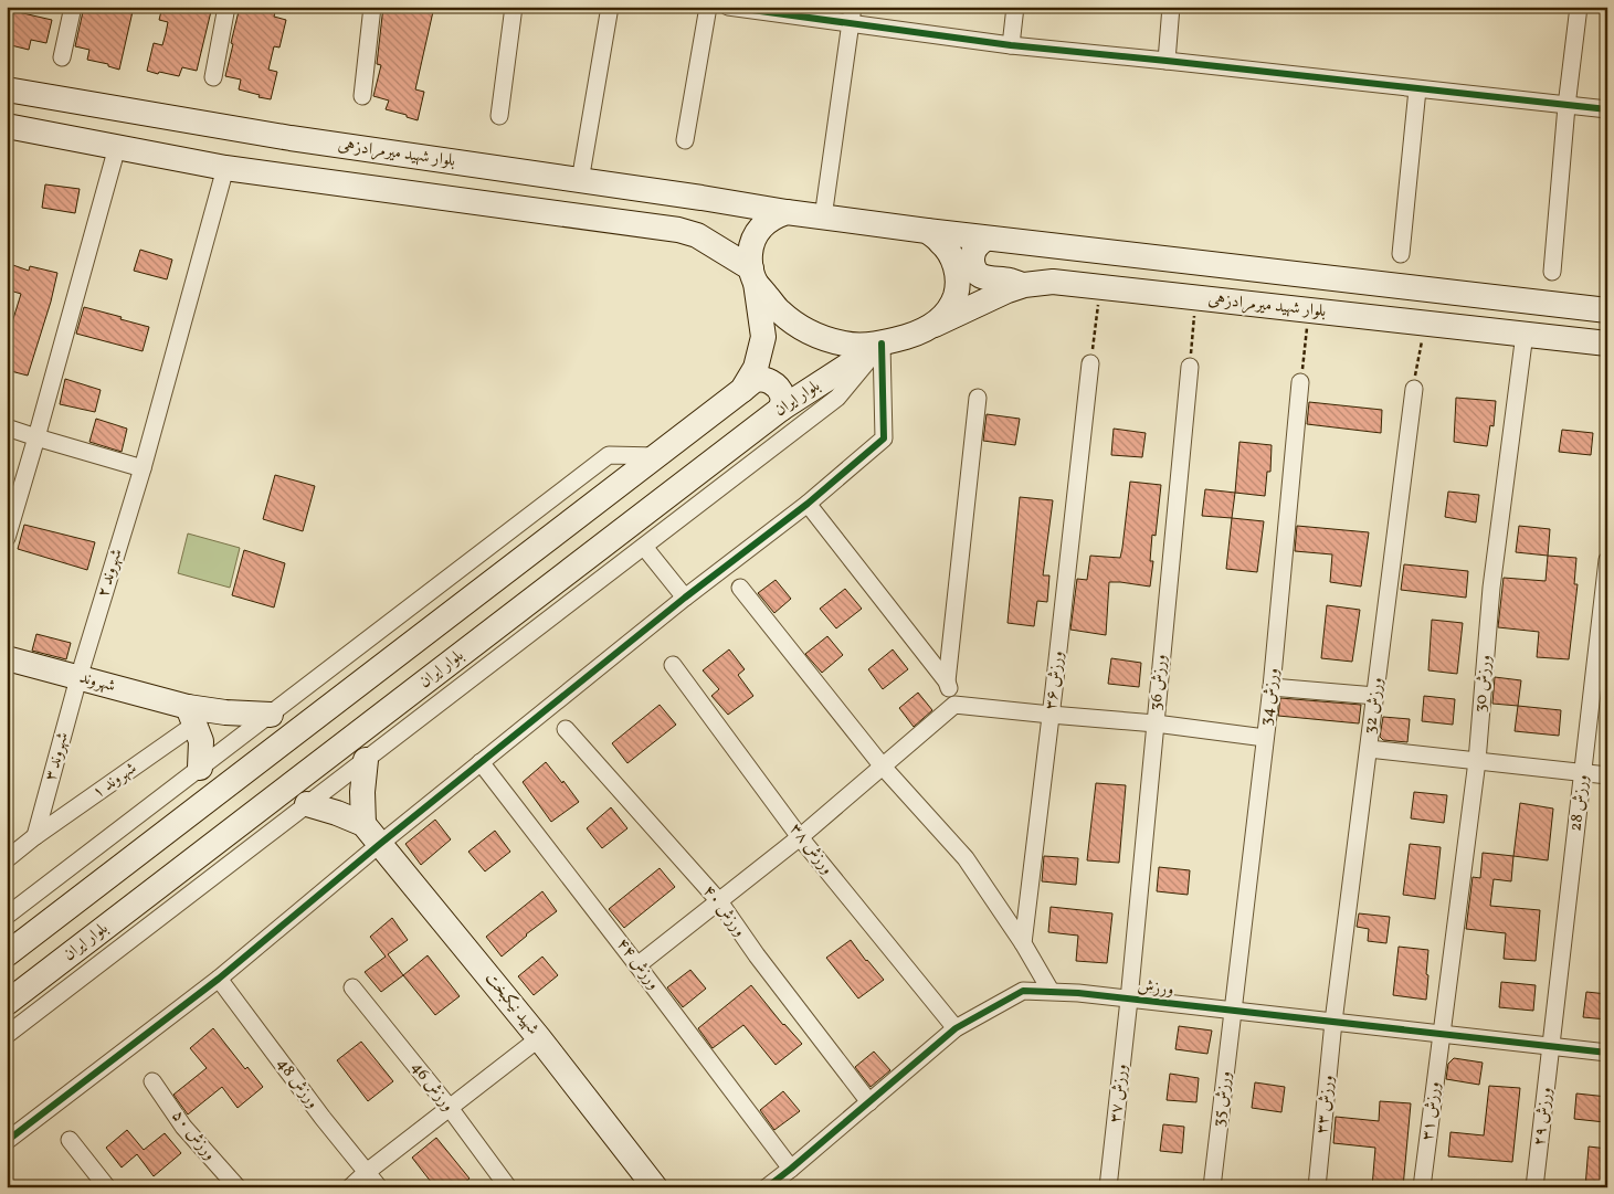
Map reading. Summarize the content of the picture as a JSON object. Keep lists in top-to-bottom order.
{
  "streets": {
    "main road": [
      "بلوار شهید میرمرادزهی",
      "بلوار ایران",
      "شهروند",
      "شهید نیکبخت"
    ],
    "street": [
      "شهروند ۲",
      "ورزش ۳۶",
      "ورزش 36",
      "ورزش 30",
      "ورزش 34",
      "ورزش 32",
      "شهروند ۳",
      "شهروند ۱",
      "ورزش 28",
      "ورزش ۳۸",
      "ورزش ۴۰",
      "ورزش ۴۴",
      "ورزش",
      "ورزش 48",
      "ورزش 46",
      "ورزش ۳۷",
      "ورزش 35",
      "ورزش ۳۳",
      "ورزش ۳۱",
      "ورزش ۲۹",
      "ورزش ۵٠"
    ]
  },
  "crossings": [
    ["بلوار شهید میرمرادزهی", "بلوار ایران"],
    ["بلوار شهید میرمرادزهی", "ورزش 30"],
    ["شهروند ۲", "شهروند"],
    ["شهروند ۲", "شهروند ۳"],
    ["شهروند", "شهروند ۳"],
    ["شهروند", "شهروند ۱"],
    ["ورزش 36", "ورزش"],
    ["ورزش 36", "ورزش ۳۷"],
    ["ورزش 30", "ورزش"],
    ["ورزش 30", "ورزش ۳۱"],
    ["ورزش 34", "ورزش"],
    ["ورزش 34", "ورزش 35"],
    ["ورزش 32", "ورزش"],
    ["ورزش 32", "ورزش ۳۳"],
    ["شهروند ۳", "شهروند ۱"],
    ["ورزش 28", "ورزش"],
    ["ورزش 28", "ورزش ۲۹"],
    ["ورزش ۳۸", "ورزش"],
    ["ورزش ۴۰", "ورزش"],
    ["ورزش ۴۴", "ورزش"],
    ["ورزش", "ورزش ۳۷"],
    ["ورزش", "ورزش 35"],
    ["ورزش", "ورزش ۳۳"],
    ["ورزش", "ورزش ۳۱"],
    ["ورزش", "ورزش ۲۹"]
  ]
}
